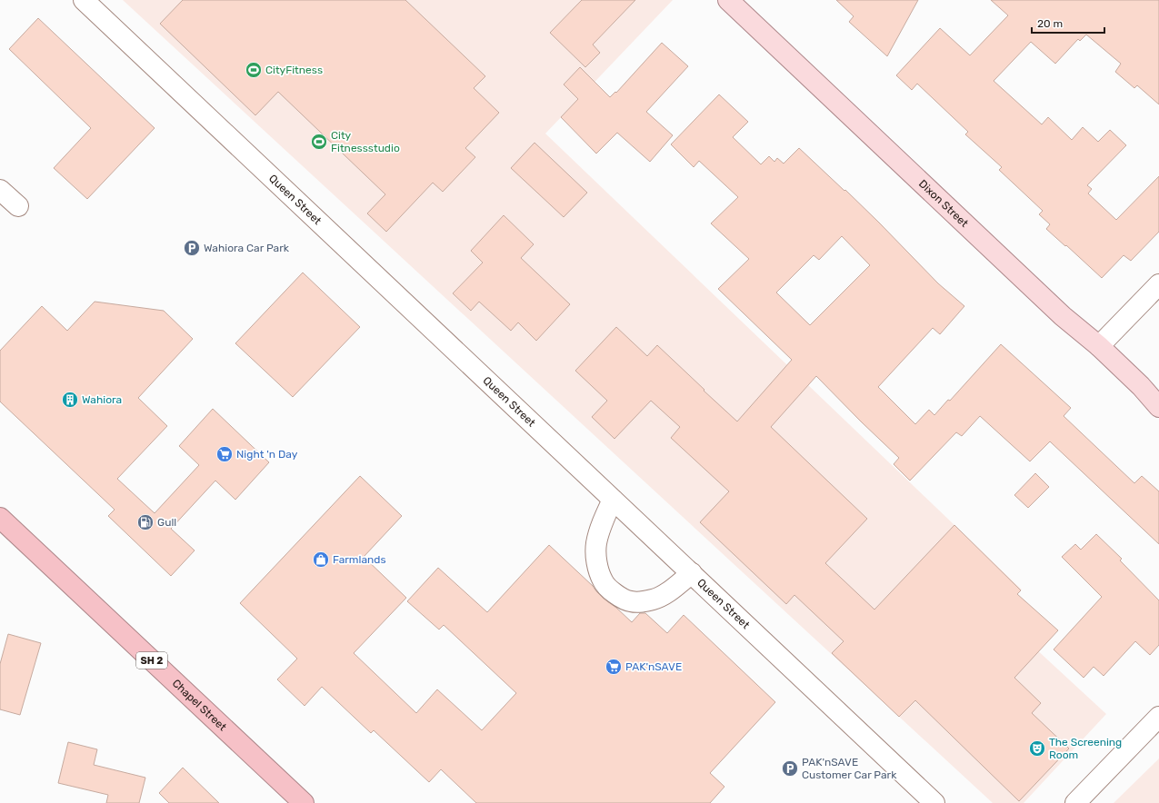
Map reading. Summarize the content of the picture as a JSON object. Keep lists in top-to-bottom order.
{
  "streets": {
    "highway": ["SH 2", "Chapel Street"],
    "main road": ["Dixon Street"],
    "street": ["Queen Street"]
  },
  "places": {
    "sports": ["CityFitness", "City Fitnessstudio"],
    "parking": ["Wahiora Car Park", "PAK'nSAVE Customer Car Park"],
    "building": ["Wahiora"],
    "supermarket": ["Night 'n Day", "PAK'nSAVE"],
    "fuel station": ["Gull"],
    "shop": ["Farmlands"],
    "theatre": ["The Screening Room"]
  },
  "scale_bar": "20 m"
}
